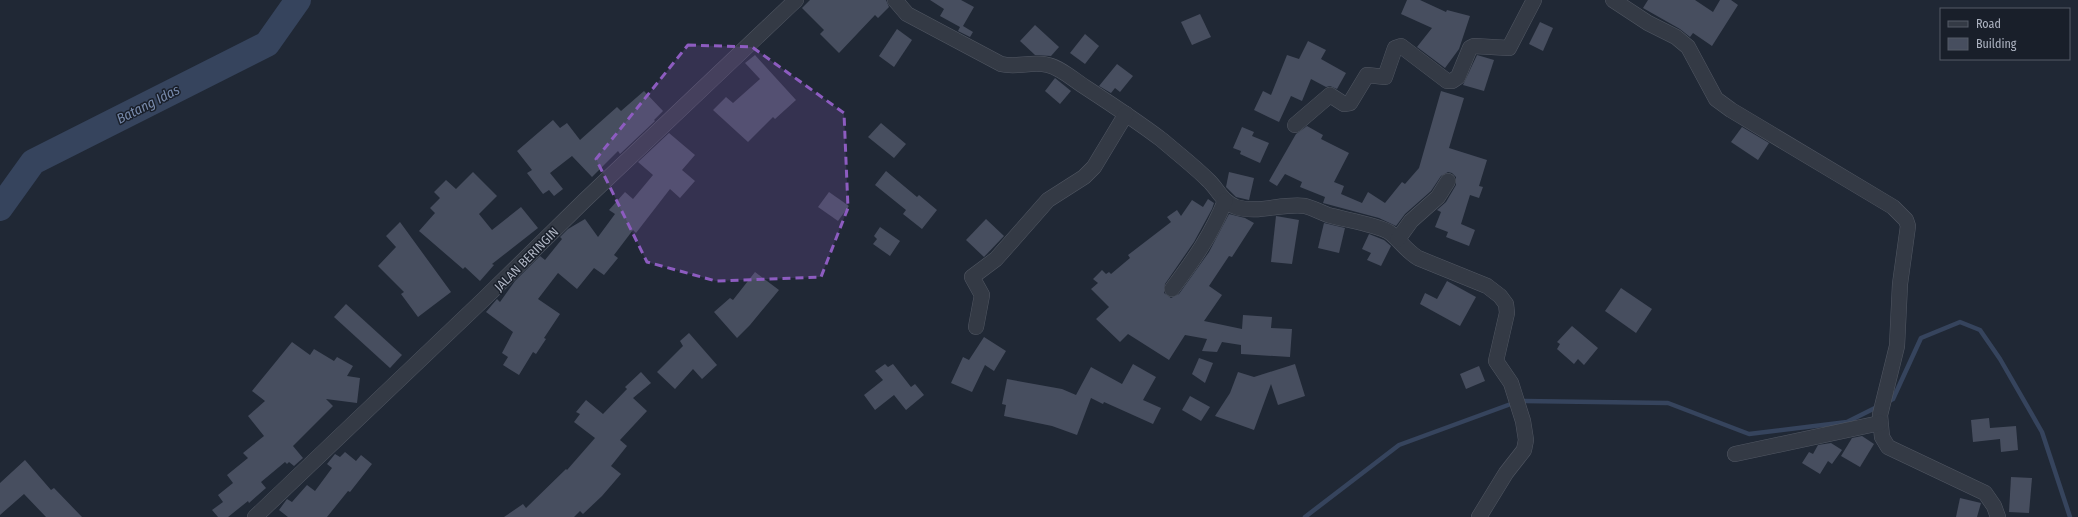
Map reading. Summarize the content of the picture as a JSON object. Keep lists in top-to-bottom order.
{
  "streets": {
    "street": ["JALAN BERINGIN"]
  },
  "water": ["Batang Idas"],
  "legend": ["Road", "Building"]
}
